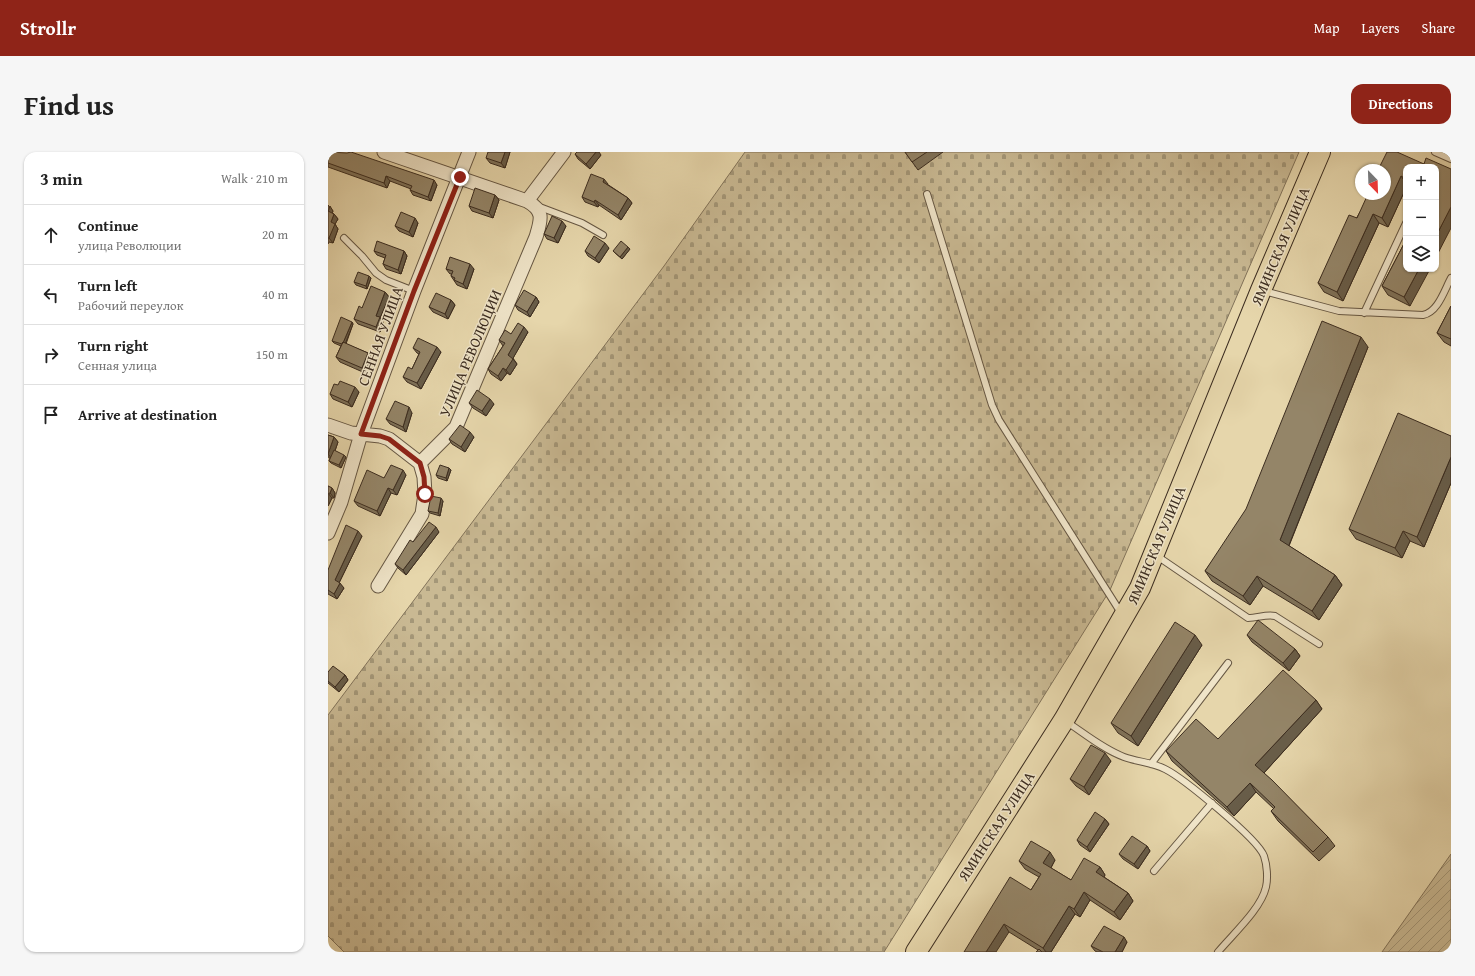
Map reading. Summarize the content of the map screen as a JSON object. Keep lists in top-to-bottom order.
{
  "streets": {
    "main road": ["ЯМИНСКАЯ УЛИЦА"],
    "street": ["СЕННАЯ УЛИЦА", "УЛИЦА РЕВОЛЮЦИИ"]
  },
  "north": "bottom right",
  "page": {
    "header": "Strollr",
    "nav": ["Map", "Layers", "Share"],
    "title": "Find us",
    "buttons": "Directions",
    "heading": ["3 min", "Walk · 210 m"],
    "map_buttons": ["+", "−"],
    "list": [
      ["Continue", "улица Революции", "20 m"],
      ["Turn left", "Рабочий переулок", "40 m"],
      ["Turn right", "Сенная улица", "150 m"],
      "Arrive at destination"
    ]
  }
}
